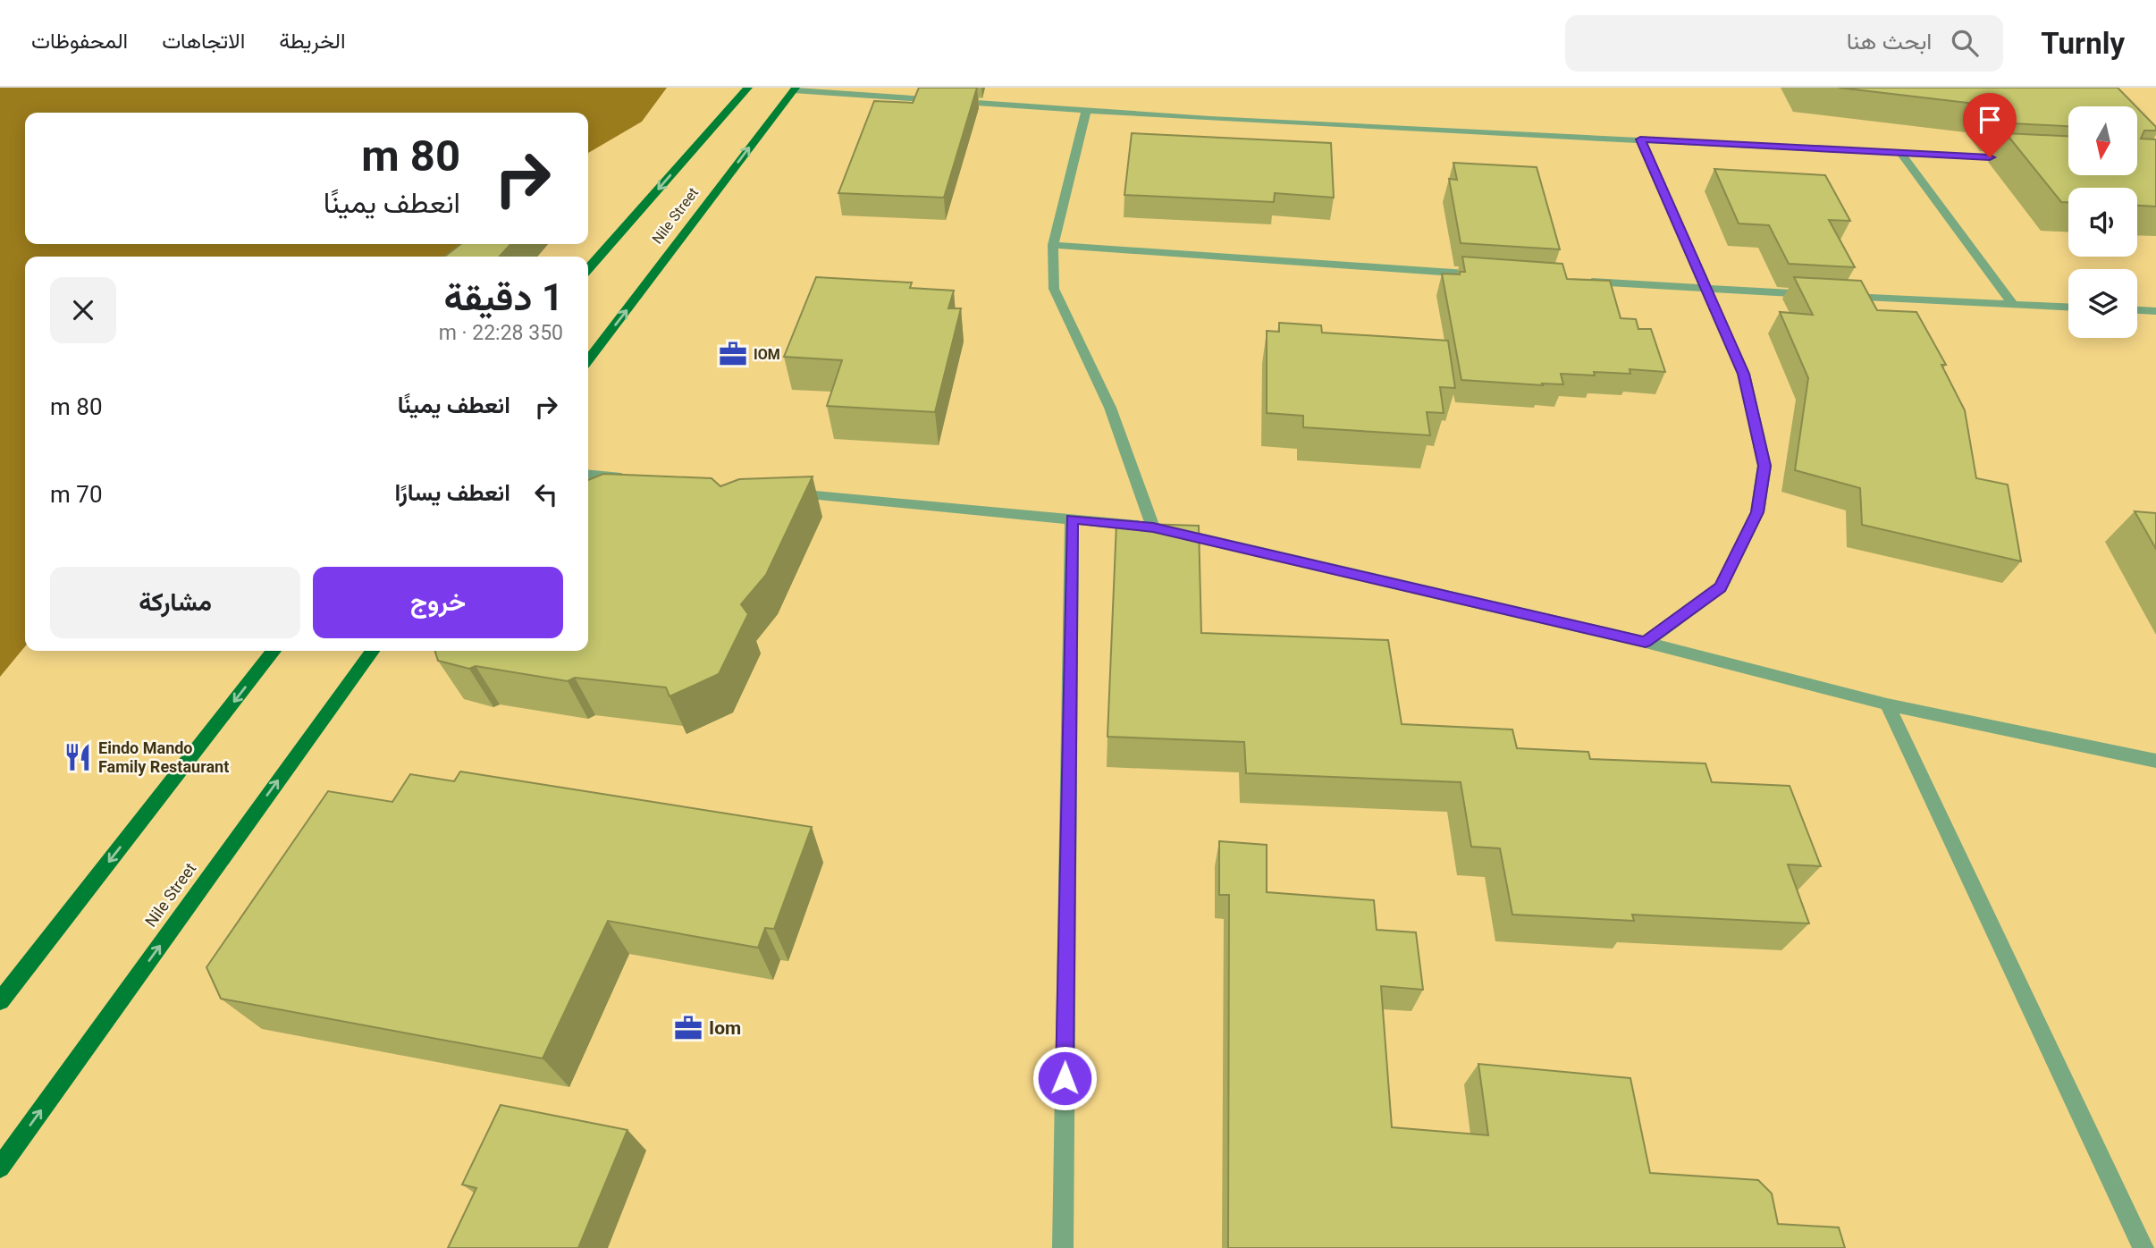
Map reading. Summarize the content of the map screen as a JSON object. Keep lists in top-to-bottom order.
{
  "streets": {
    "main road": ["Nile Street"]
  },
  "places": {
    "office": ["IOM", "Iom"],
    "restaurant": ["Eindo Mando Family Restaurant"]
  },
  "north": "bottom",
  "page": {
    "header": "Turnly",
    "search": "ابحث هنا",
    "nav": ["الخريطة", "الاتجاهات", "المحفوظات"],
    "turn": ["80 m", "انعطف يمينًا"],
    "heading": ["1 دقيقة", "350 m · 22:28"],
    "list": [
      {
        "name": "انعطف يمينًا",
        "value": "80 m"
      },
      {
        "name": "انعطف يسارًا",
        "value": "70 m"
      }
    ],
    "buttons": ["خروج", "مشاركة"]
  }
}
